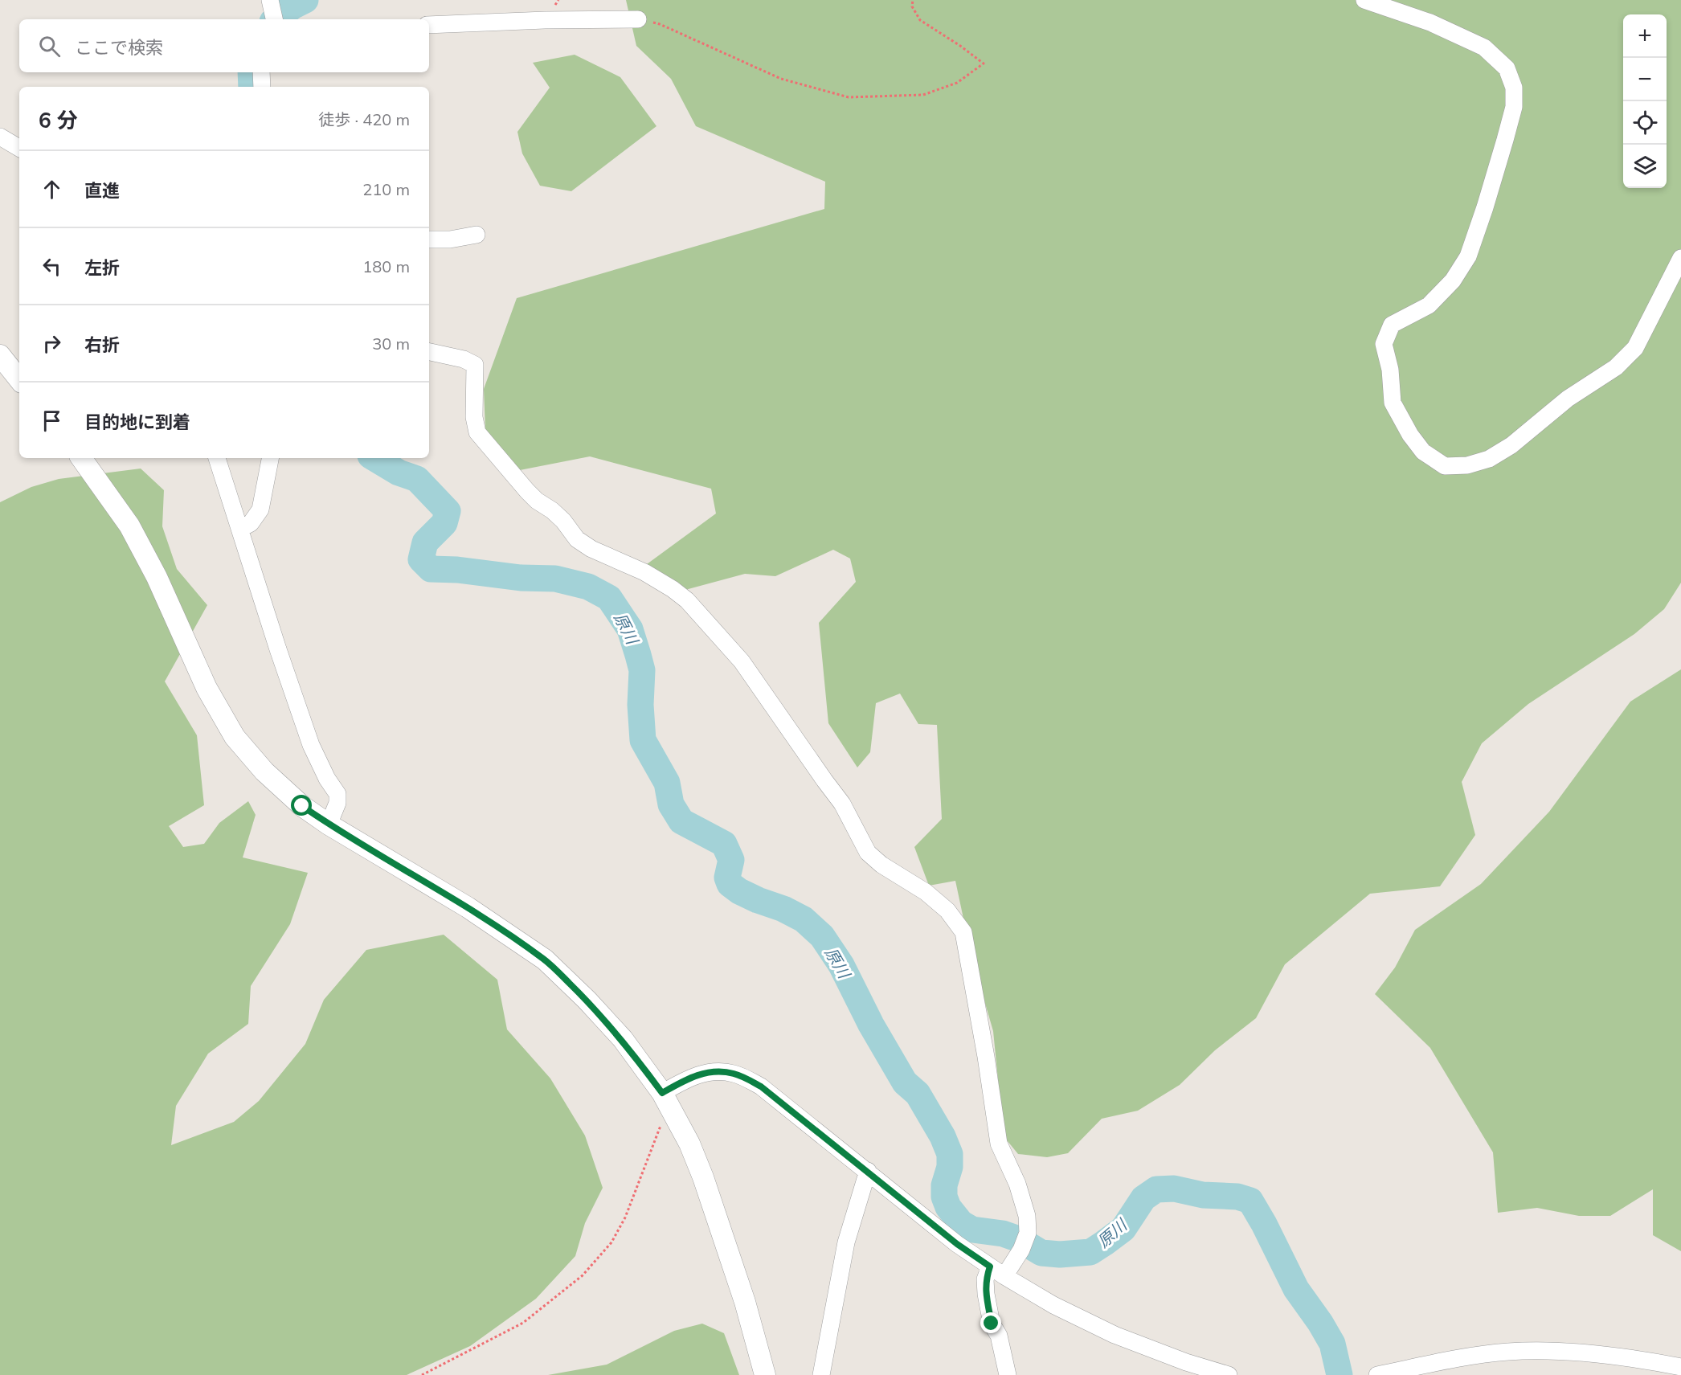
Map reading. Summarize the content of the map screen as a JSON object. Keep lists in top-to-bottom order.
{
  "water": ["原川"],
  "page": {
    "map_buttons": ["+", "−"],
    "search": "ここで検索",
    "heading": ["6 分", "徒歩 · 420 m"],
    "list": [
      ["直進", "210 m"],
      ["左折", "180 m"],
      ["右折", "30 m"],
      "目的地に到着"
    ]
  }
}
